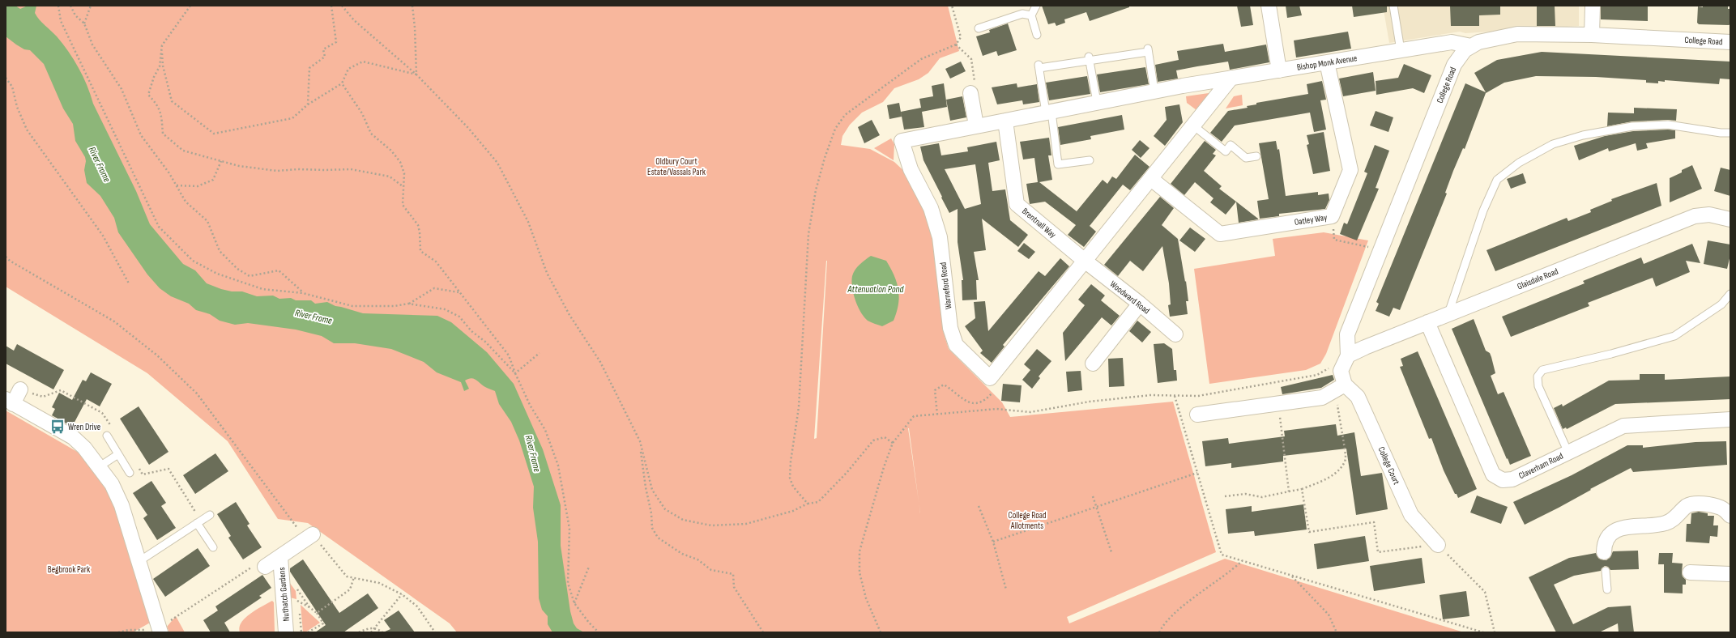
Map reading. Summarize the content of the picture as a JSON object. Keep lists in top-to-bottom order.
{
  "streets": {
    "street": [
      "College Road",
      "Bishop Monk Avenue",
      "Oatley Way",
      "Brentnall Way",
      "Glaisdale Road",
      "Warneford Road",
      "Woodward Road",
      "College Court",
      "Claverham Road",
      "Nuthatch Gardens"
    ]
  },
  "crossings": [
    ["College Road", "Bishop Monk Avenue"],
    ["College Road", "Glaisdale Road"],
    ["Bishop Monk Avenue", "Oatley Way"],
    ["Brentnall Way", "Warneford Road"],
    ["Brentnall Way", "Woodward Road"],
    ["Glaisdale Road", "Claverham Road"],
    ["Warneford Road", "Woodward Road"]
  ],
  "water": ["River Frome", "Attenuation Pond"],
  "parks": ["Oldbury Court Estate/Vassals Park", "College Road Allotments", "Begbrook Park"],
  "places": {
    "bus stop": ["Wren Drive"]
  }
}
